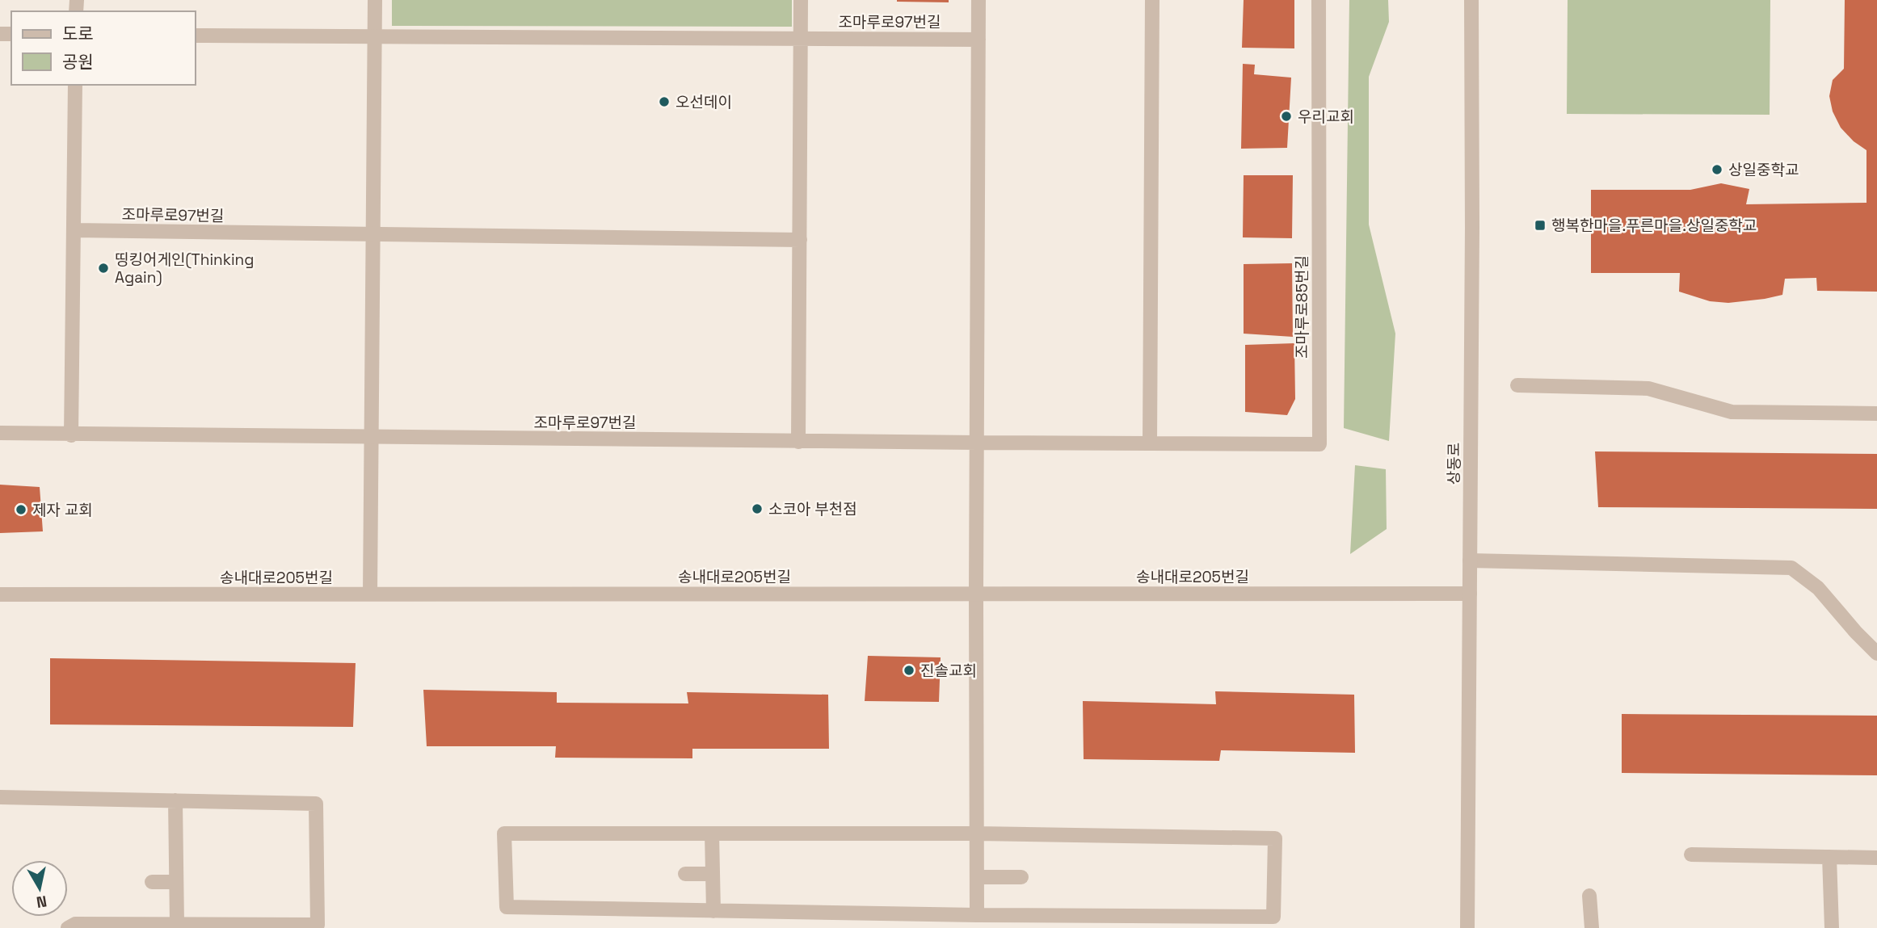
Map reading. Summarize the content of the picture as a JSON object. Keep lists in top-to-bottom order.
{
  "streets": {
    "street": [
      "조마루로97번길",
      "조마루로85번길",
      "상동로",
      "송내대로205번길"
    ]
  },
  "crossings": [
    ["조마루로97번길", "조마루로85번길"],
    ["상동로", "송내대로205번길"]
  ],
  "places": {
    "other": [
      "오선데이",
      "우리교회",
      "상일중학교",
      "띵킹어게인(Thinking Again)",
      "소코아 부천점",
      "제자 교회",
      "진솔교회"
    ],
    "transit": ["행복한마을.푸른마을.상일중학교"]
  },
  "legend": ["도로", "공원"],
  "north": "bottom"
}
